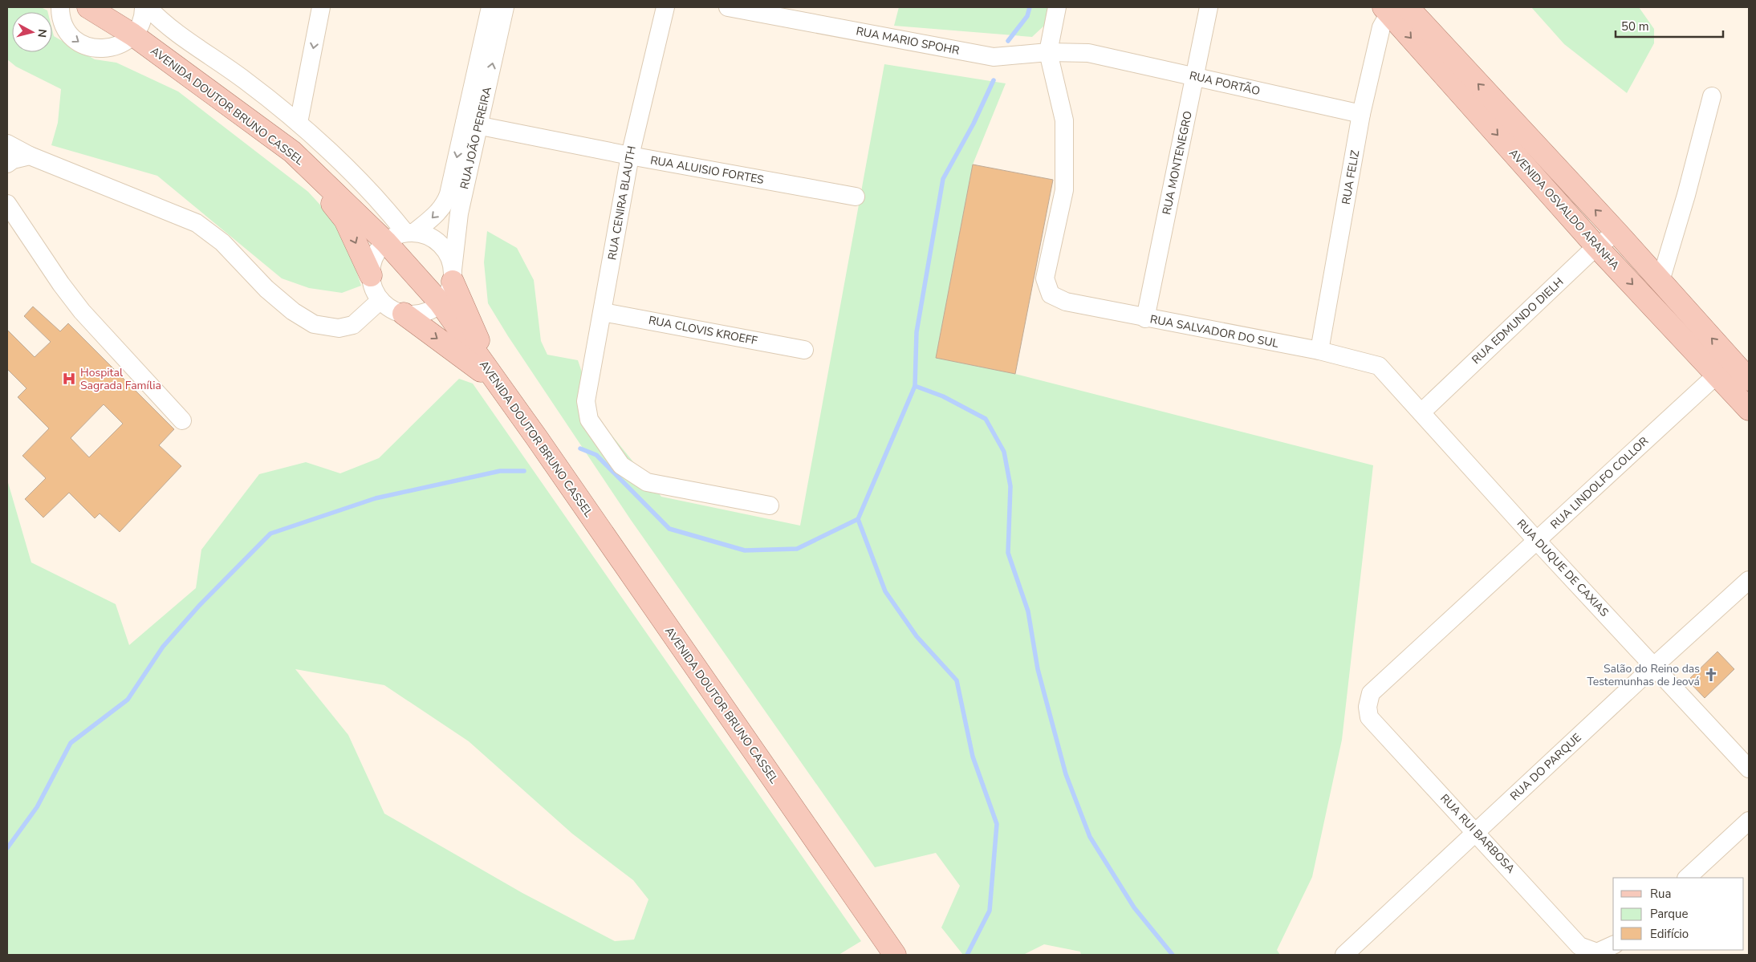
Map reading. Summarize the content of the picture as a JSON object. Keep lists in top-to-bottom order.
{
  "streets": {
    "main road": ["AVENIDA DOUTOR BRUNO CASSEL", "AVENIDA OSVALDO ARANHA"],
    "street": [
      "RUA MARIO SPOHR",
      "RUA PORTÃO",
      "RUA JOÃO PEREIRA",
      "RUA MONTENEGRO",
      "RUA ALUISIO FORTES",
      "RUA FELIZ",
      "RUA CENIRA BLAUTH",
      "RUA EDMUNDO DIELH",
      "RUA CLOVIS KROEFF",
      "RUA SALVADOR DO SUL",
      "RUA LINDOLFO COLLOR",
      "RUA DUQUE DE CAXIAS",
      "RUA DO PARQUE",
      "RUA RUI BARBOSA"
    ]
  },
  "crossings": [
    ["RUA MARIO SPOHR", "RUA PORTÃO"],
    ["RUA MARIO SPOHR", "RUA SALVADOR DO SUL"],
    ["RUA PORTÃO", "RUA MONTENEGRO"],
    ["RUA PORTÃO", "RUA FELIZ"],
    ["AVENIDA DOUTOR BRUNO CASSEL", "RUA JOÃO PEREIRA"],
    ["RUA JOÃO PEREIRA", "RUA ALUISIO FORTES"],
    ["RUA MONTENEGRO", "RUA SALVADOR DO SUL"],
    ["RUA ALUISIO FORTES", "RUA CENIRA BLAUTH"],
    ["RUA FELIZ", "AVENIDA OSVALDO ARANHA"],
    ["RUA FELIZ", "RUA SALVADOR DO SUL"],
    ["RUA CENIRA BLAUTH", "RUA CLOVIS KROEFF"],
    ["AVENIDA OSVALDO ARANHA", "RUA EDMUNDO DIELH"],
    ["AVENIDA OSVALDO ARANHA", "RUA LINDOLFO COLLOR"],
    ["RUA EDMUNDO DIELH", "RUA DUQUE DE CAXIAS"],
    ["RUA SALVADOR DO SUL", "RUA DUQUE DE CAXIAS"],
    ["RUA LINDOLFO COLLOR", "RUA DUQUE DE CAXIAS"],
    ["RUA LINDOLFO COLLOR", "RUA RUI BARBOSA"],
    ["RUA DUQUE DE CAXIAS", "RUA DO PARQUE"],
    ["RUA DO PARQUE", "RUA RUI BARBOSA"]
  ],
  "places": {
    "hospital": ["Hospital Sagrada Família"],
    "church": ["Salão do Reino das Testemunhas de Jeová"]
  },
  "legend": ["Rua", "Parque", "Edifício"],
  "scale_bar": "50 m",
  "north": "right"
}
